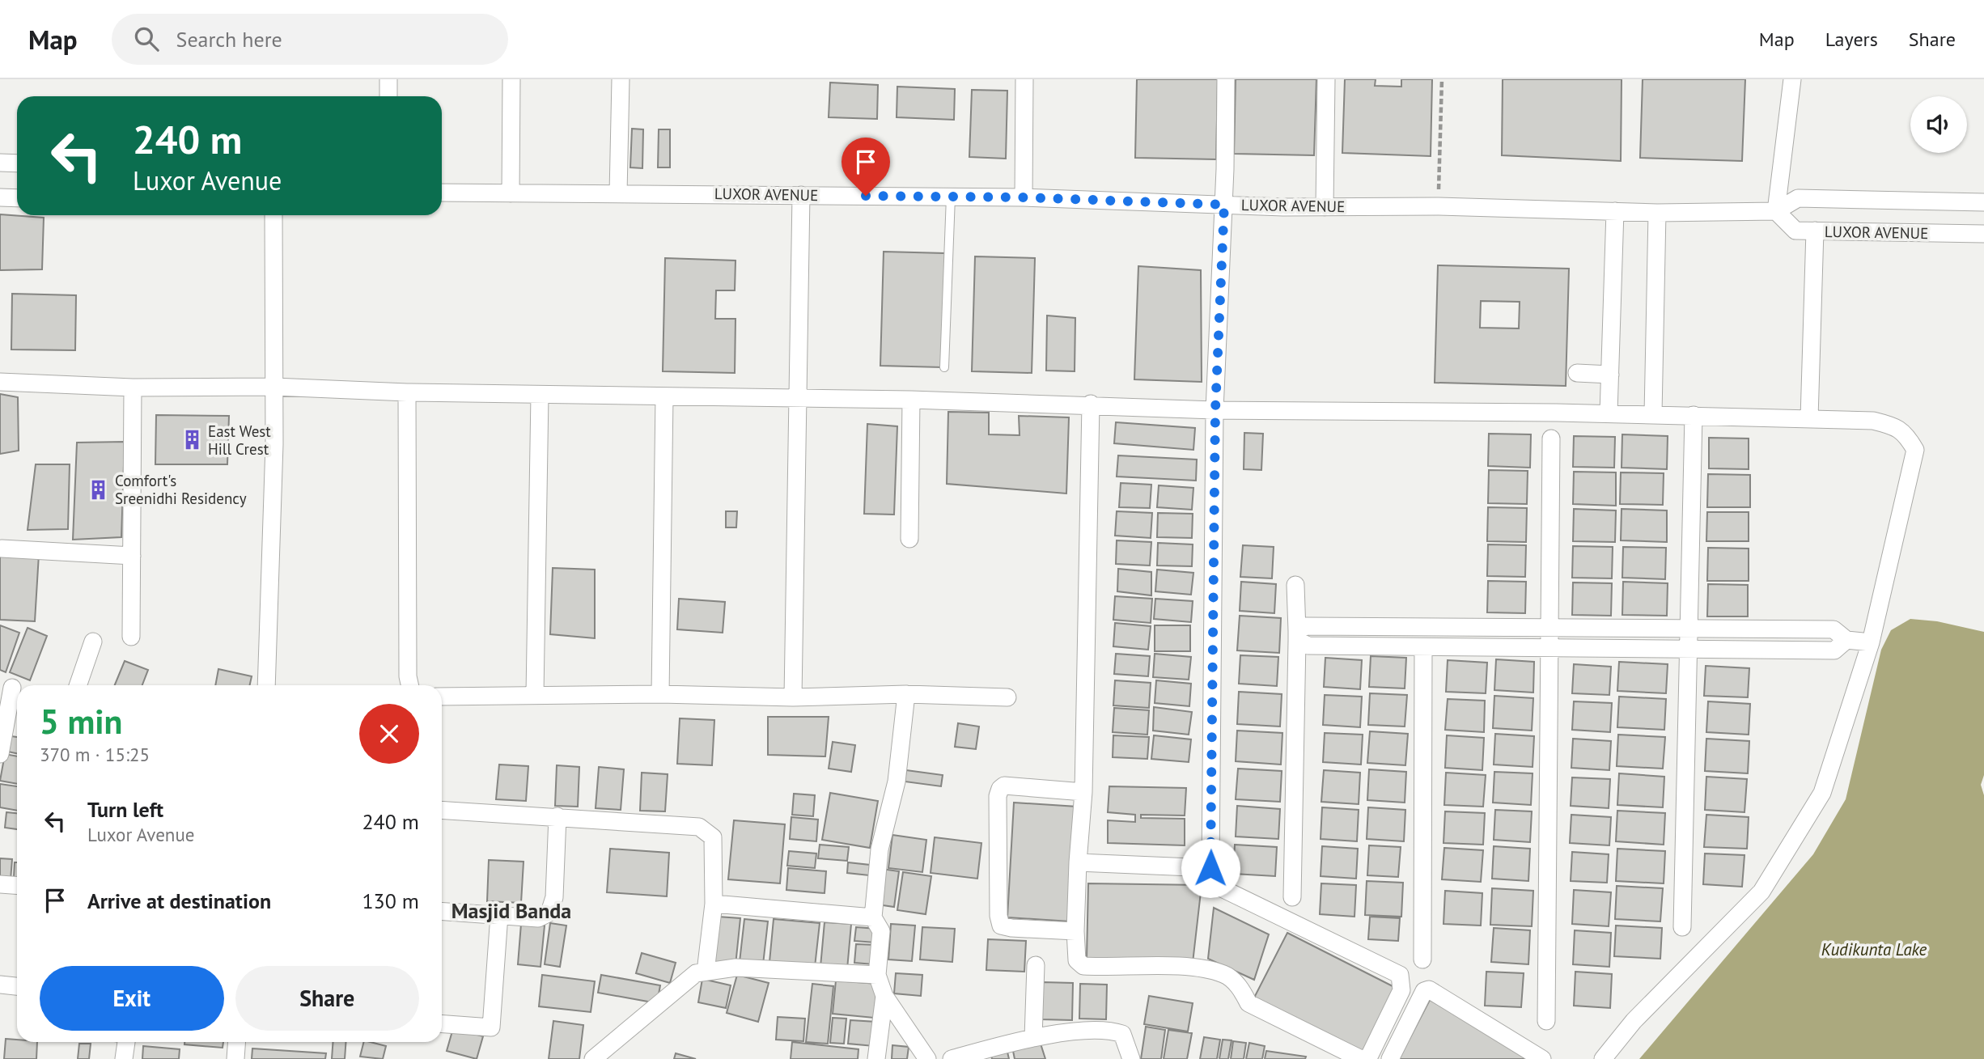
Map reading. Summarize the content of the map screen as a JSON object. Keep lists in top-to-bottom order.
{
  "streets": {
    "street": ["LUXOR AVENUE"]
  },
  "districts": ["Masjid Banda"],
  "water": ["Kudikunta Lake"],
  "places": {
    "building": ["East West Hill Crest", "Comfort's Sreenidhi Residency"]
  },
  "page": {
    "header": "Map",
    "search": "Search here",
    "nav": ["Map", "Layers", "Share"],
    "turn": ["240 m", "Luxor Avenue"],
    "heading": ["5 min", "370 m · 15:25"],
    "list": [
      {
        "name": "Turn left",
        "note": "Luxor Avenue",
        "value": "240 m"
      },
      {
        "name": "Arrive at destination",
        "value": "130 m"
      }
    ],
    "buttons": ["Exit", "Share"]
  }
}
